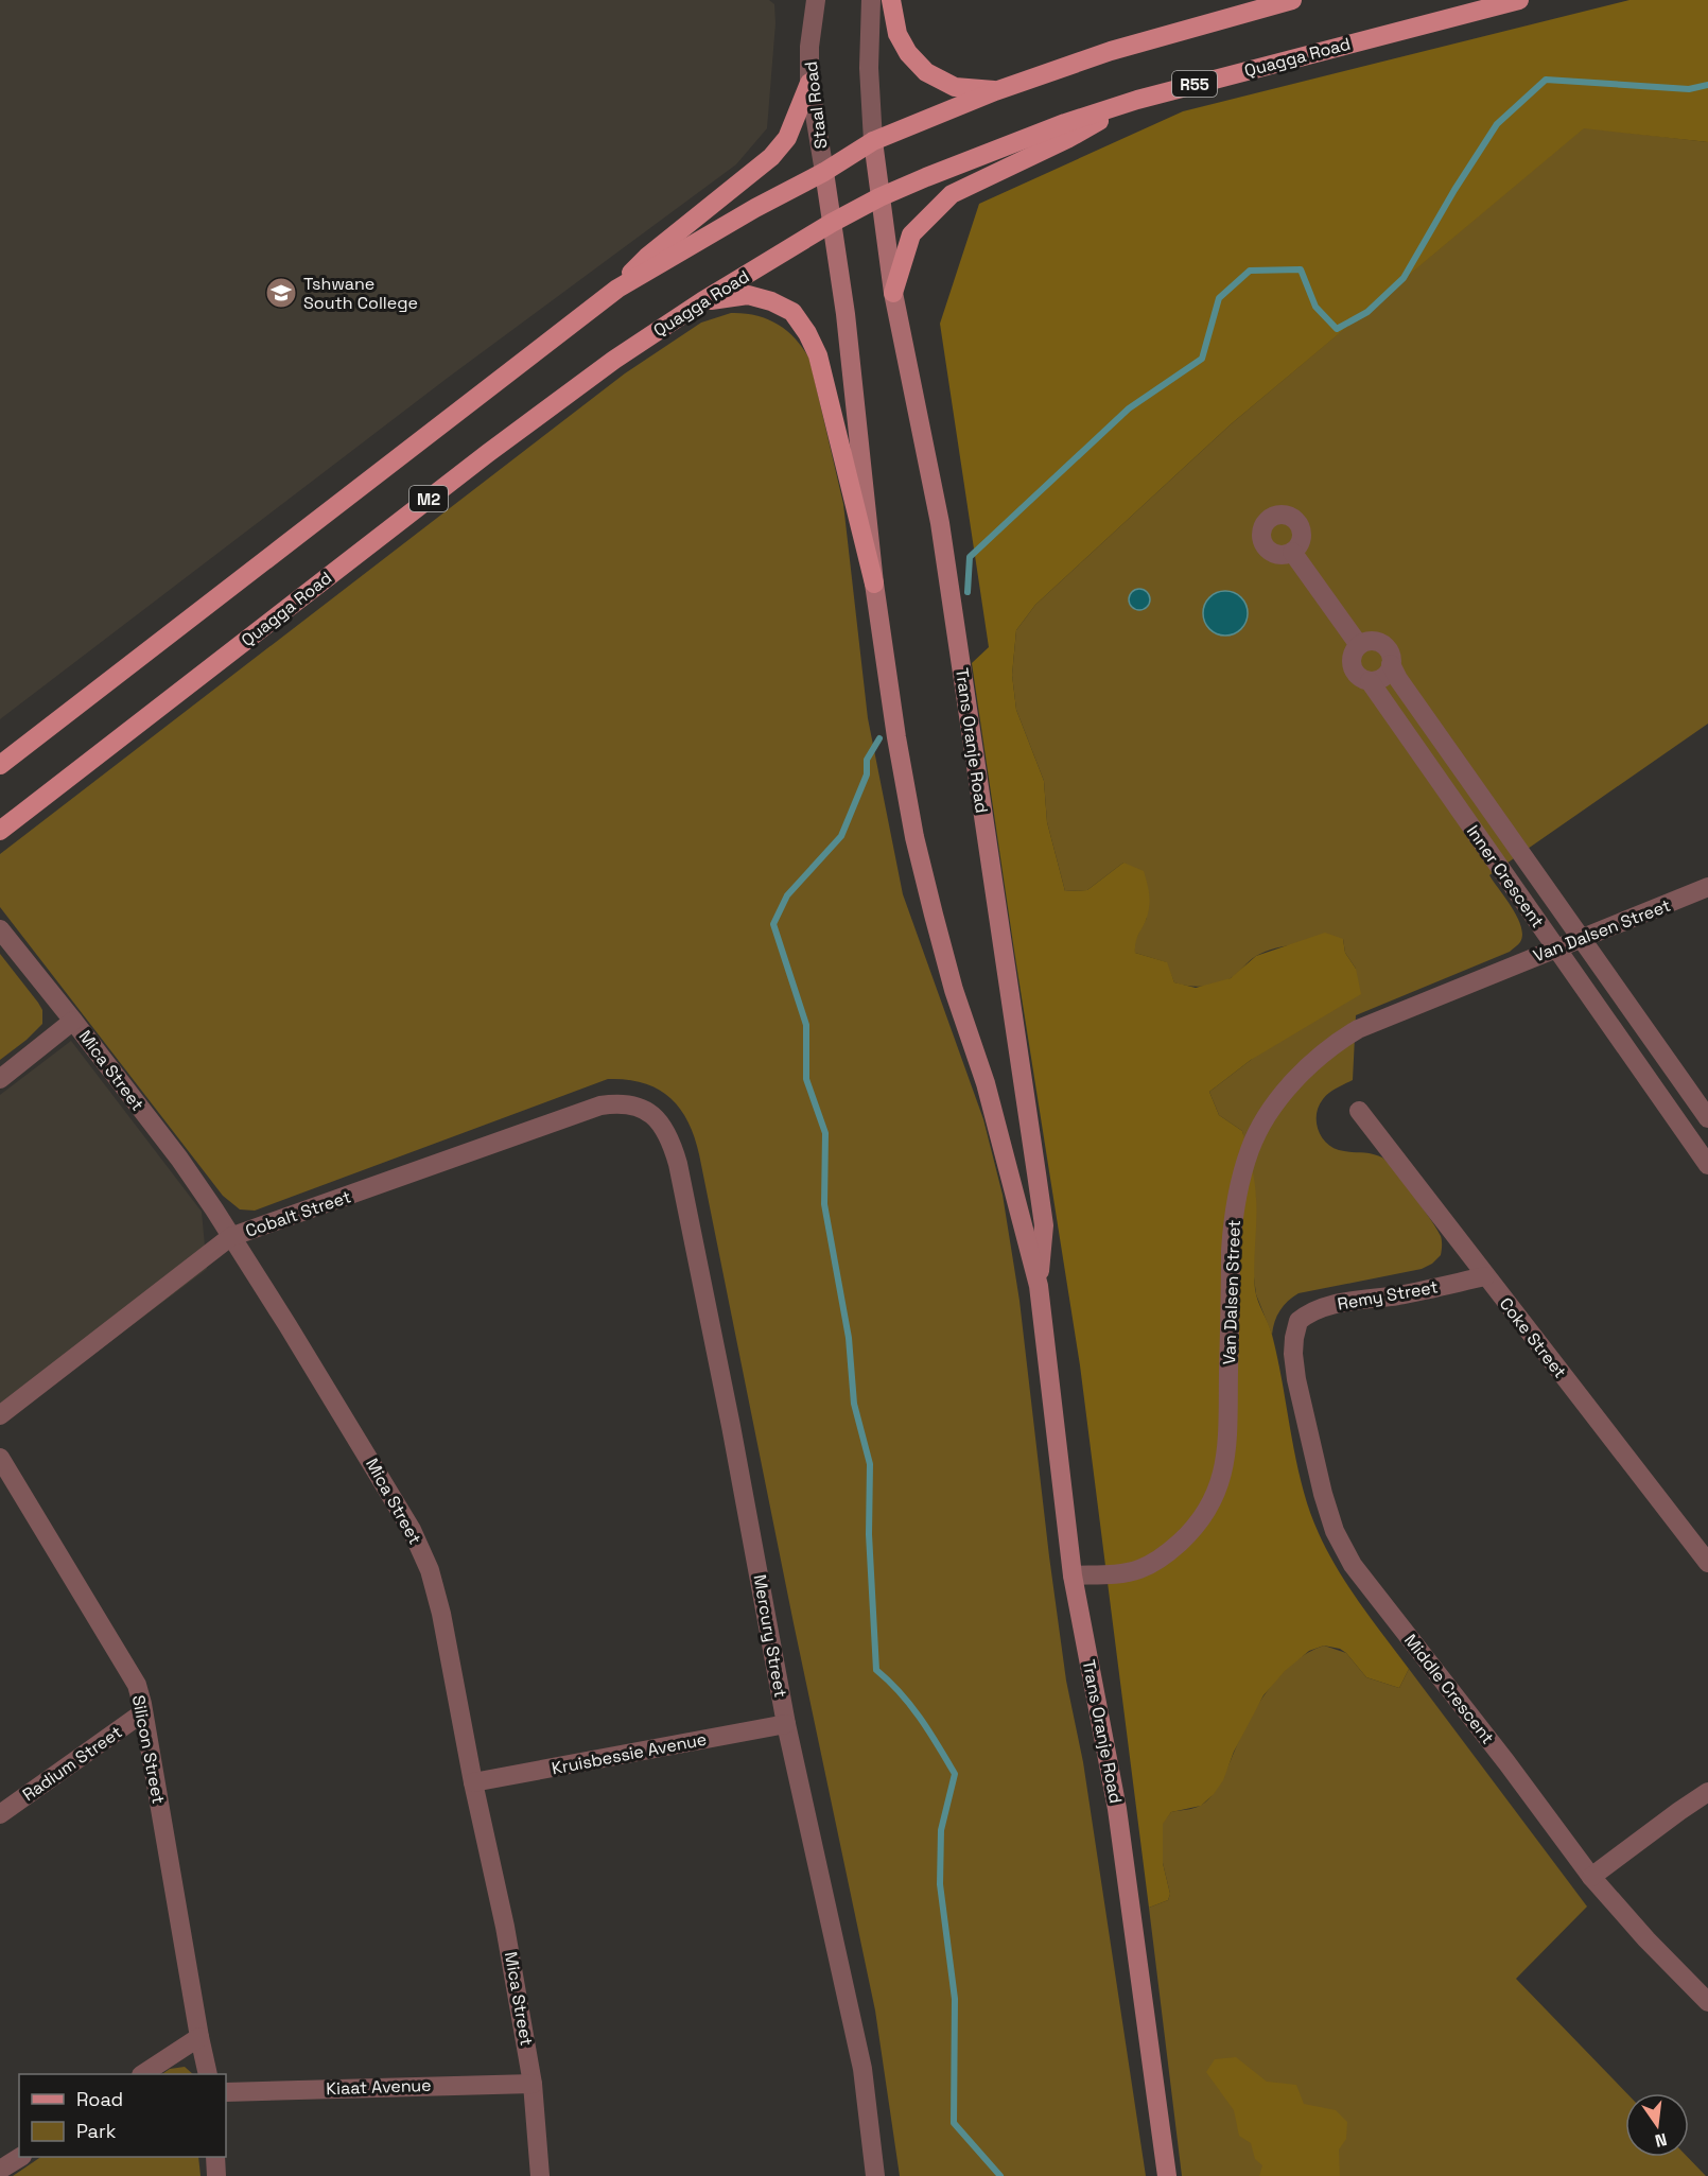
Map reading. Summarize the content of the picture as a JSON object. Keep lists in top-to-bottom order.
{
  "streets": {
    "main road": [
      "Quagga Road",
      "R55",
      "M2",
      "Trans Oranje Road"
    ],
    "street": [
      "Staal Road",
      "Inner Crescent",
      "Van Dalsen Street",
      "Mica Street",
      "Cobalt Street",
      "Remy Street",
      "Coke Street",
      "Mercury Street",
      "Middle Crescent",
      "Silicon Street",
      "Kruisbessie Avenue",
      "Radium Street",
      "Kiaat Avenue"
    ]
  },
  "crossings": [
    ["Quagga Road", "Trans Oranje Road"],
    ["Staal Road", "Trans Oranje Road"],
    ["Trans Oranje Road", "Van Dalsen Street"],
    ["Inner Crescent", "Van Dalsen Street"],
    ["Mica Street", "Cobalt Street"],
    ["Mica Street", "Kruisbessie Avenue"],
    ["Mica Street", "Kiaat Avenue"],
    ["Cobalt Street", "Mercury Street"],
    ["Remy Street", "Coke Street"],
    ["Remy Street", "Middle Crescent"],
    ["Mercury Street", "Kruisbessie Avenue"],
    ["Silicon Street", "Radium Street"]
  ],
  "places": {
    "school or university": ["Tshwane South College"]
  },
  "legend": ["Road", "Park"],
  "north": "bottom"
}
